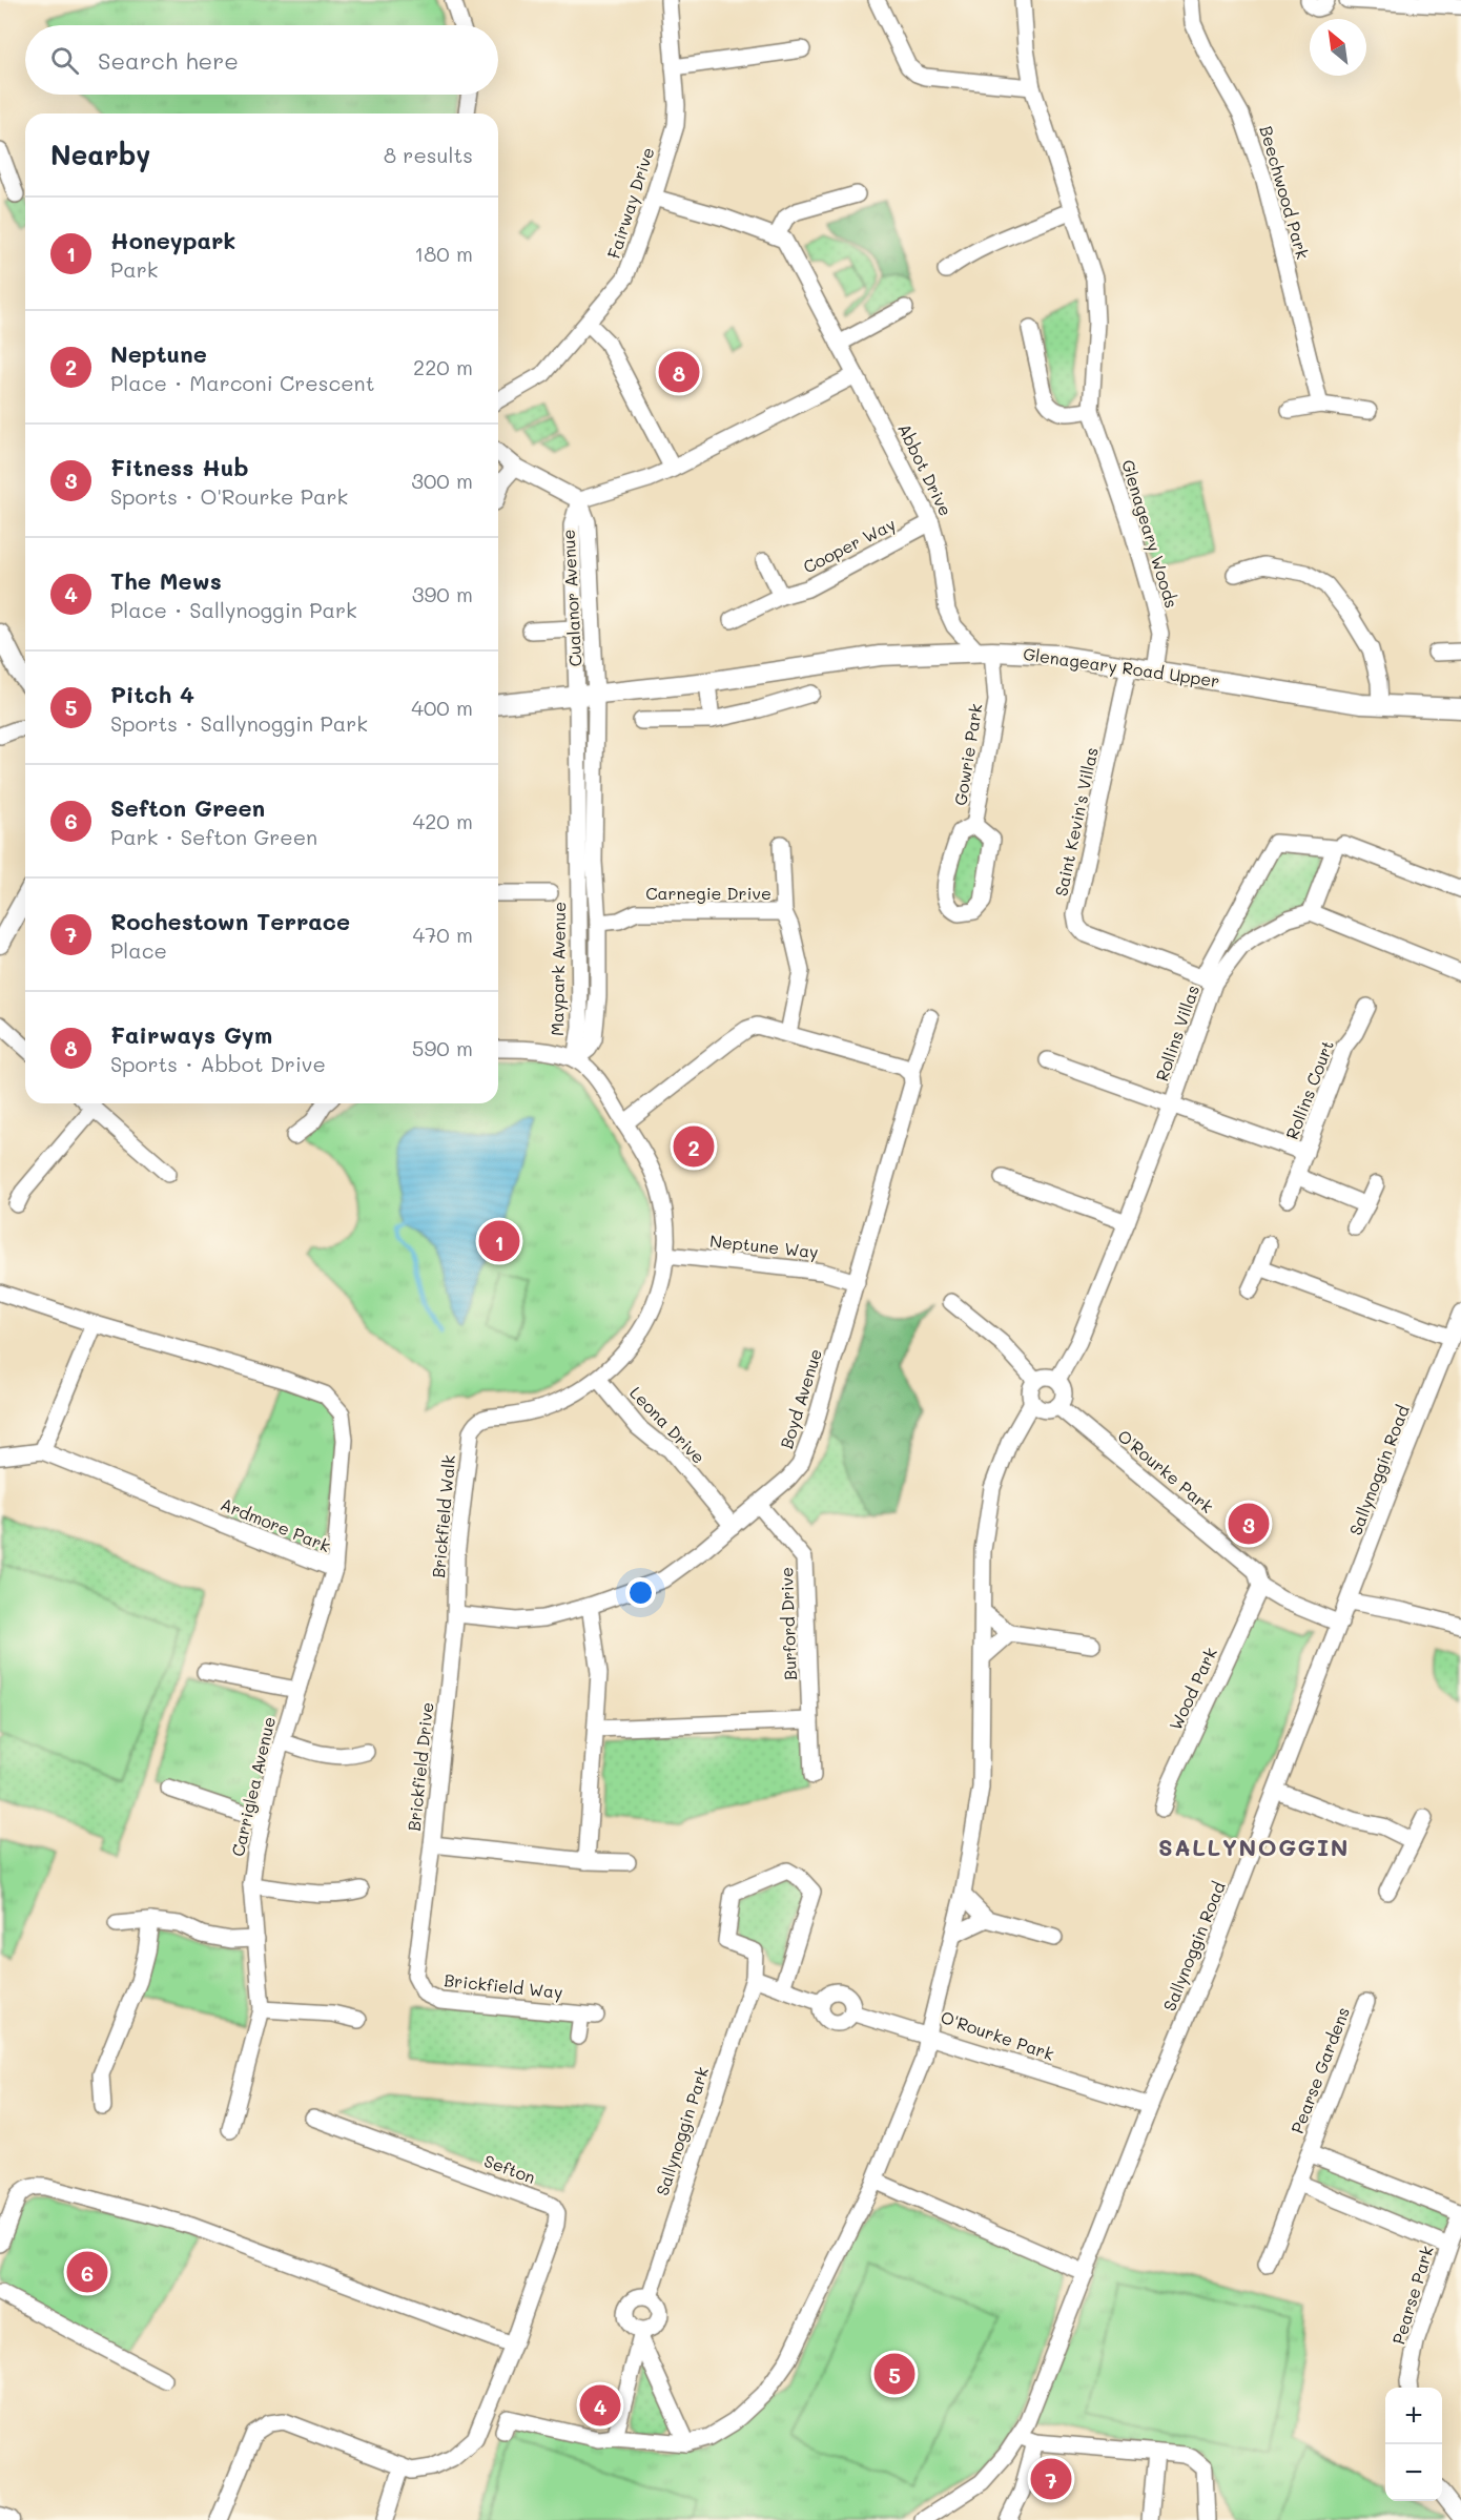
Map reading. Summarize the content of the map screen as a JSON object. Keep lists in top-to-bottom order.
{
  "streets": {
    "main road": ["Glenageary Road Upper"],
    "street": [
      "Beechwood Park",
      "Fairway Drive",
      "Abbot Drive",
      "Glenageary Woods",
      "Cooper Way",
      "Cualanor Avenue",
      "Gowrie Park",
      "Saint Kevin's Villas",
      "Carnegie Drive",
      "Maypark Avenue",
      "Rollins Villas",
      "Rollins Court",
      "Neptune Way",
      "Boyd Avenue",
      "Leona Drive",
      "Sallynoggin Road",
      "O'Rourke Park",
      "Brickfield Walk",
      "Ardmore Park",
      "Burford Drive",
      "Wood Park",
      "Brickfield Drive",
      "Carriglea Avenue",
      "Brickfield Way",
      "Pearse Gardens",
      "Sallynoggin Park",
      "Sefton",
      "Pearse Park"
    ]
  },
  "crossings": [
    ["Abbot Drive", "Cooper Way"],
    ["Abbot Drive", "Glenageary Road Upper"],
    ["Abbot Drive", "Gowrie Park"],
    ["Glenageary Woods", "Glenageary Road Upper"],
    ["Cualanor Avenue", "Glenageary Road Upper"],
    ["Cualanor Avenue", "Maypark Avenue"],
    ["Glenageary Road Upper", "Gowrie Park"],
    ["Glenageary Road Upper", "Saint Kevin's Villas"],
    ["Glenageary Road Upper", "Maypark Avenue"],
    ["Saint Kevin's Villas", "Rollins Villas"],
    ["Carnegie Drive", "Maypark Avenue"],
    ["Rollins Villas", "Rollins Court"],
    ["Rollins Villas", "O'Rourke Park"],
    ["Neptune Way", "Boyd Avenue"],
    ["Boyd Avenue", "Leona Drive"],
    ["Boyd Avenue", "Brickfield Walk"],
    ["Boyd Avenue", "Burford Drive"],
    ["Boyd Avenue", "Brickfield Drive"],
    ["Leona Drive", "Brickfield Walk"],
    ["Sallynoggin Road", "O'Rourke Park"],
    ["O'Rourke Park", "Wood Park"],
    ["Brickfield Walk", "Brickfield Drive"],
    ["Ardmore Park", "Carriglea Avenue"],
    ["Brickfield Drive", "Brickfield Way"],
    ["Pearse Gardens", "Pearse Park"]
  ],
  "districts": ["SALLYNOGGIN"],
  "north": "top left",
  "page": {
    "search": "Search here",
    "heading": ["Nearby", "8 results"],
    "list": [
      {
        "mark": "1",
        "name": "Honeypark",
        "note": "Park",
        "value": "180 m"
      },
      {
        "mark": "2",
        "name": "Neptune",
        "note": "Place · Marconi Crescent",
        "value": "220 m"
      },
      {
        "mark": "3",
        "name": "Fitness Hub",
        "note": "Sports · O'Rourke Park",
        "value": "300 m"
      },
      {
        "mark": "4",
        "name": "The Mews",
        "note": "Place · Sallynoggin Park",
        "value": "390 m"
      },
      {
        "mark": "5",
        "name": "Pitch 4",
        "note": "Sports · Sallynoggin Park",
        "value": "400 m"
      },
      {
        "mark": "6",
        "name": "Sefton Green",
        "note": "Park · Sefton Green",
        "value": "420 m"
      },
      {
        "mark": "7",
        "name": "Rochestown Terrace",
        "note": "Place",
        "value": "470 m"
      },
      {
        "mark": "8",
        "name": "Fairways Gym",
        "note": "Sports · Abbot Drive",
        "value": "590 m"
      }
    ],
    "pins": [
      "8",
      "2",
      "1",
      "3",
      "6",
      "5",
      "4",
      "7"
    ],
    "map_buttons": ["+", "−"]
  }
}
